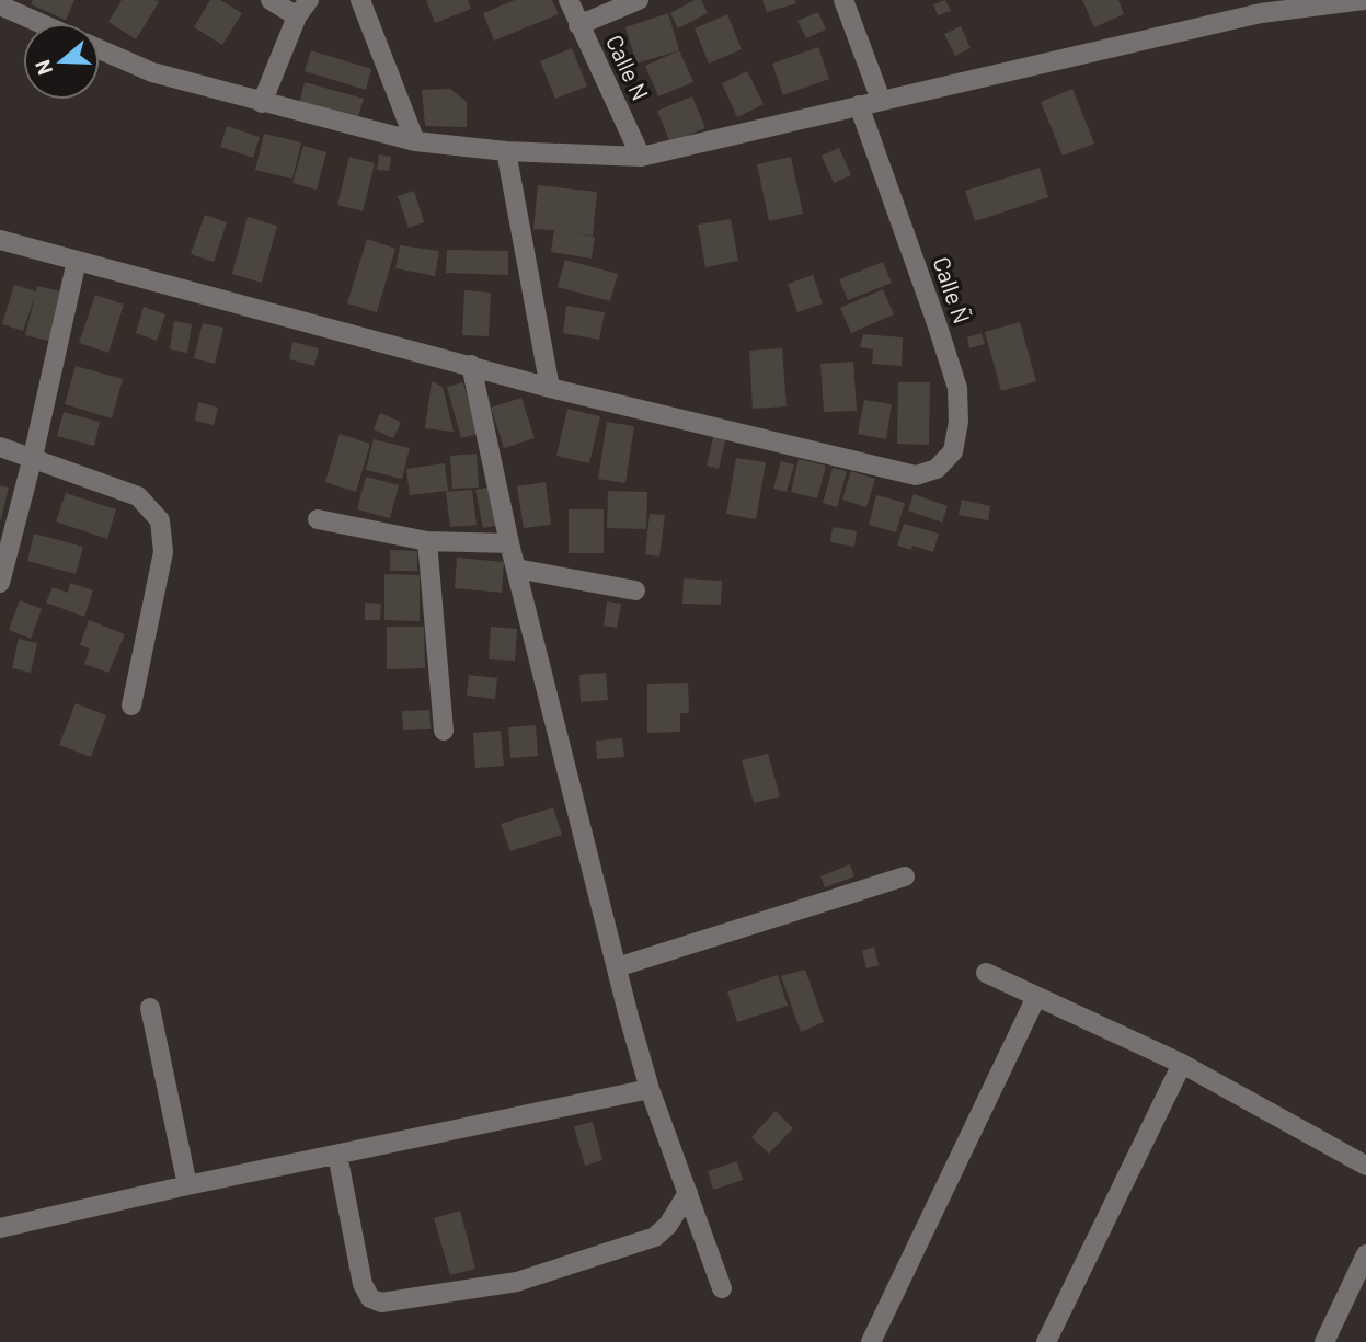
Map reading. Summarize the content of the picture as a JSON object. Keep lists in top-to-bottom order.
{
  "streets": {
    "street": ["Calle N", "Calle Ñ"]
  },
  "north": "left"
}
